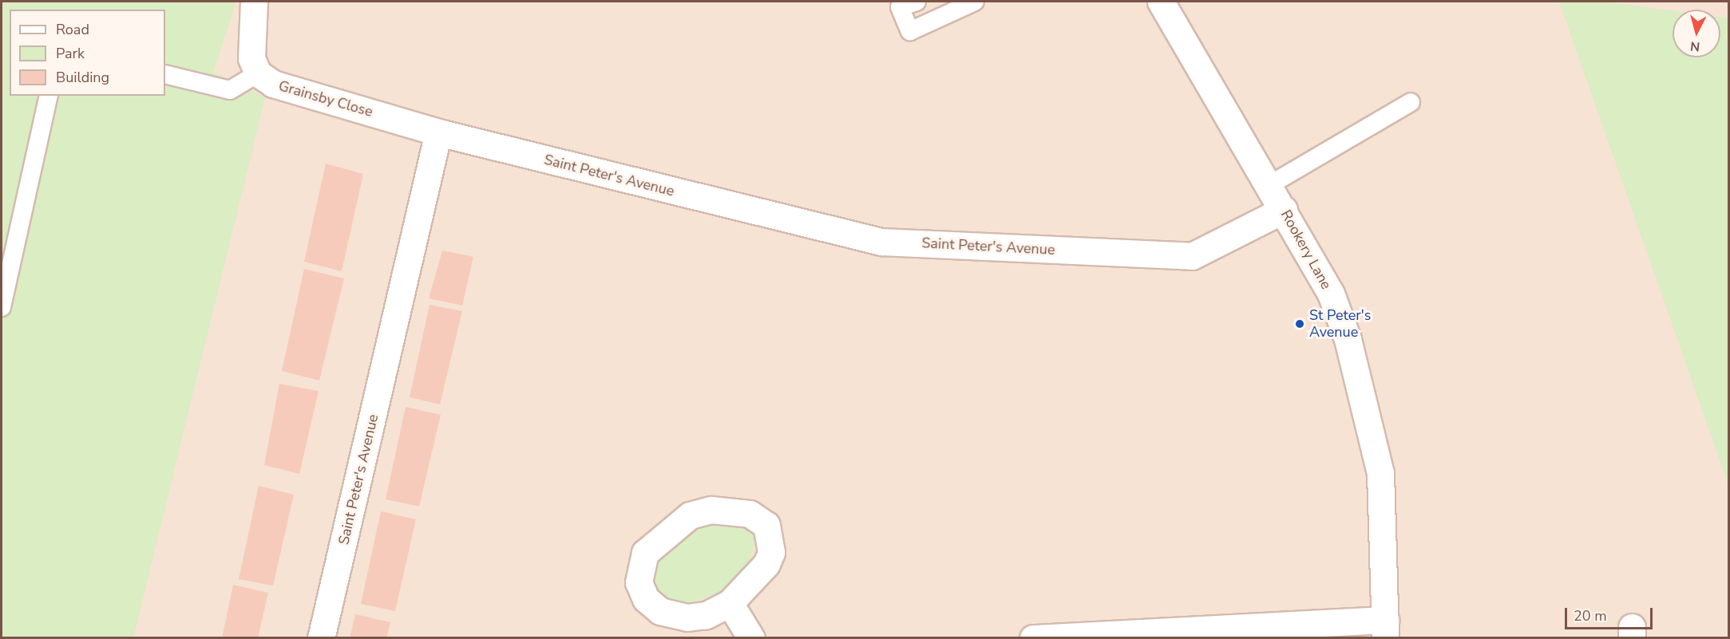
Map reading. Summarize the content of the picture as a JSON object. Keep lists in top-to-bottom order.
{
  "streets": {
    "street": ["Grainsby Close", "Saint Peter's Avenue", "Rookery Lane"]
  },
  "crossings": [
    ["Grainsby Close", "Saint Peter's Avenue"],
    ["Saint Peter's Avenue", "Rookery Lane"]
  ],
  "places": ["St Peter's Avenue"],
  "legend": ["Road", "Park", "Building"],
  "scale_bar": "20 m",
  "north": "bottom"
}
